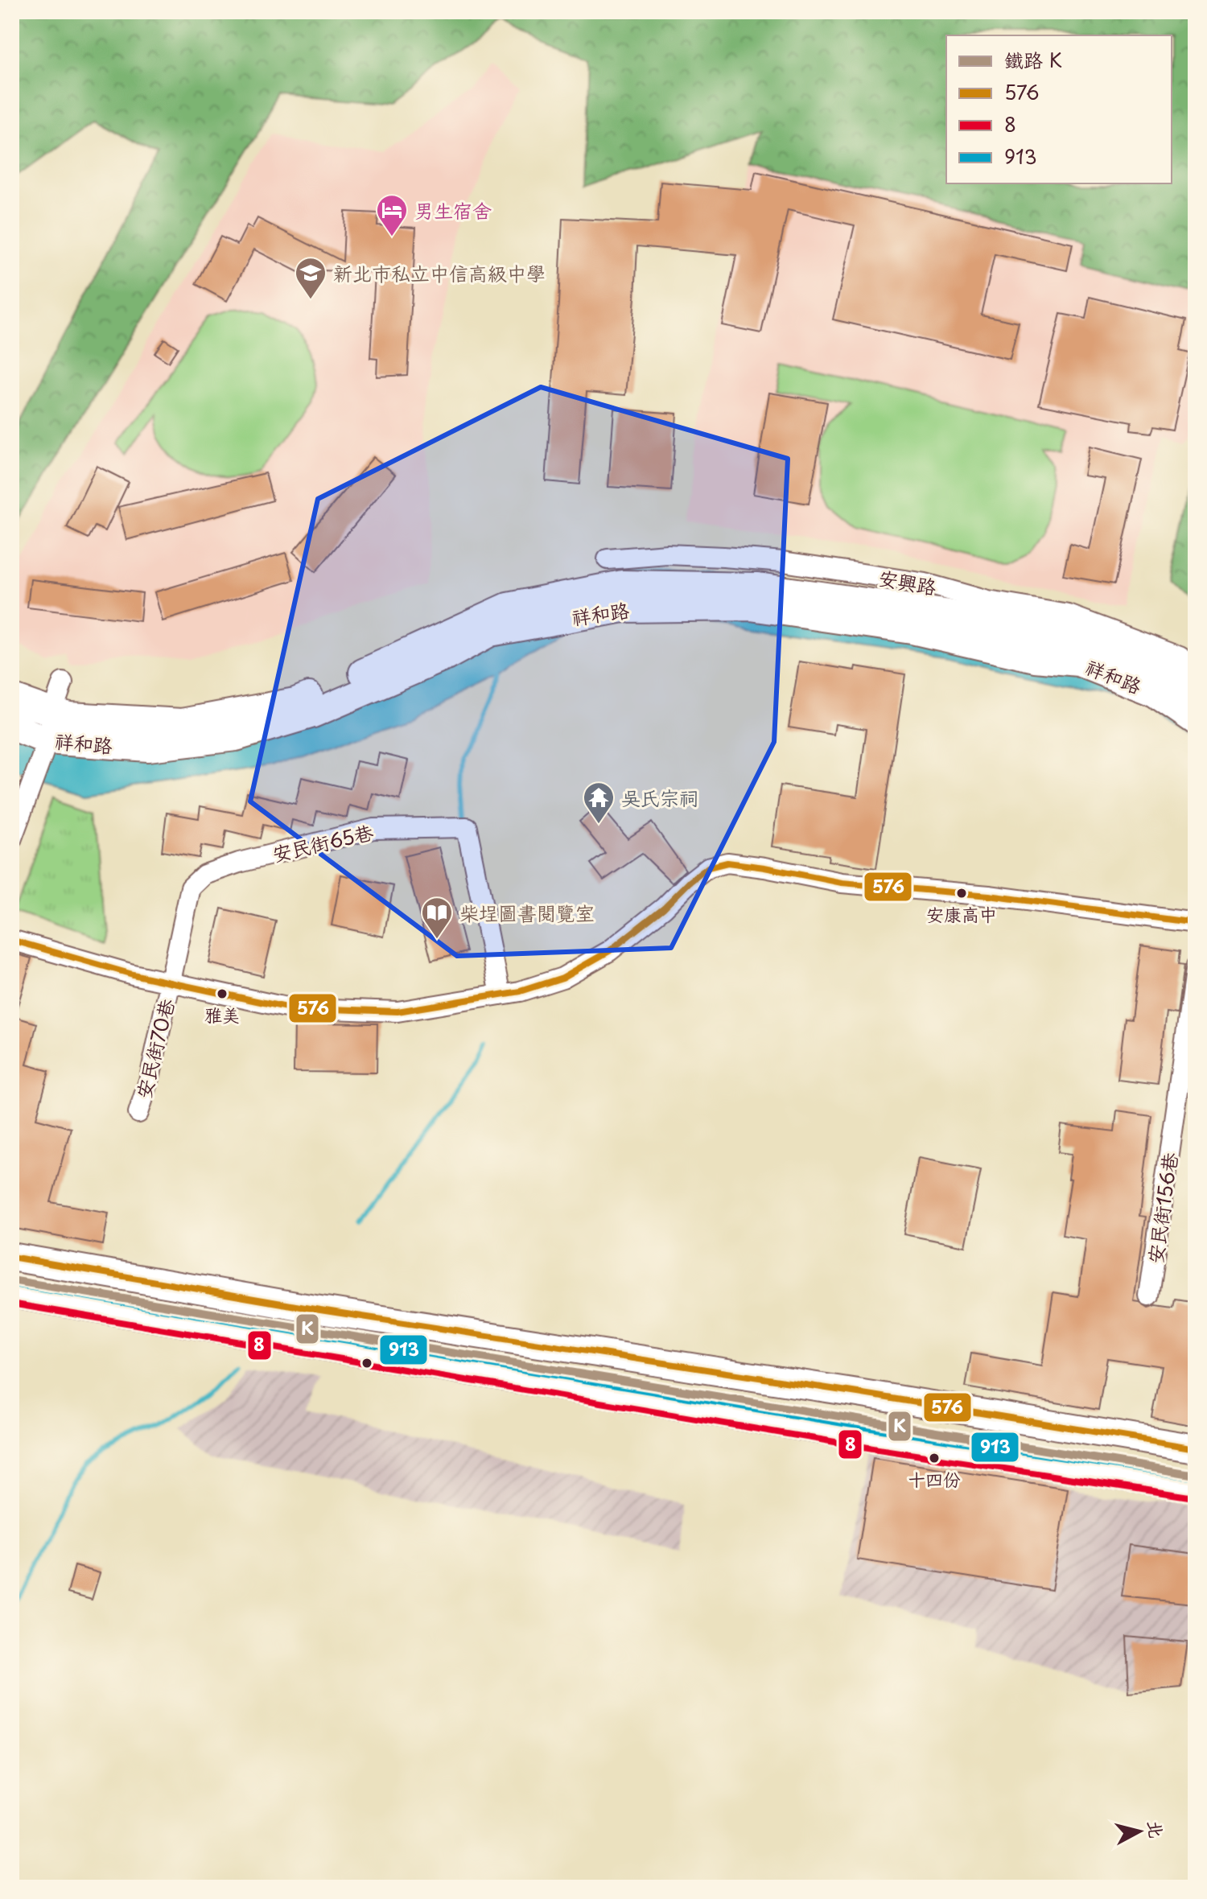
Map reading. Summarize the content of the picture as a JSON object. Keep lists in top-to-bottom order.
{
  "streets": {
    "main road": ["祥和路"],
    "street": [
      "安興路",
      "安民街65巷",
      "安民街70巷",
      "安民街156巷"
    ]
  },
  "crossings": [
    ["安民街65巷", "安民街70巷"]
  ],
  "places": {
    "hotel": ["男生宿舍"],
    "school or university": ["新北市私立中信高級中學"],
    "temple": ["吳氏宗祠"],
    "other": ["安康高中", "雅美", "十四份"],
    "library": ["柴埕圖書閱覽室"]
  },
  "lines": [
    "transit line 576",
    "rail line K",
    "transit line 913",
    "transit line 8"
  ],
  "legend": [
    "鐵路 K",
    "576",
    "8",
    "913"
  ],
  "north": "right"
}
